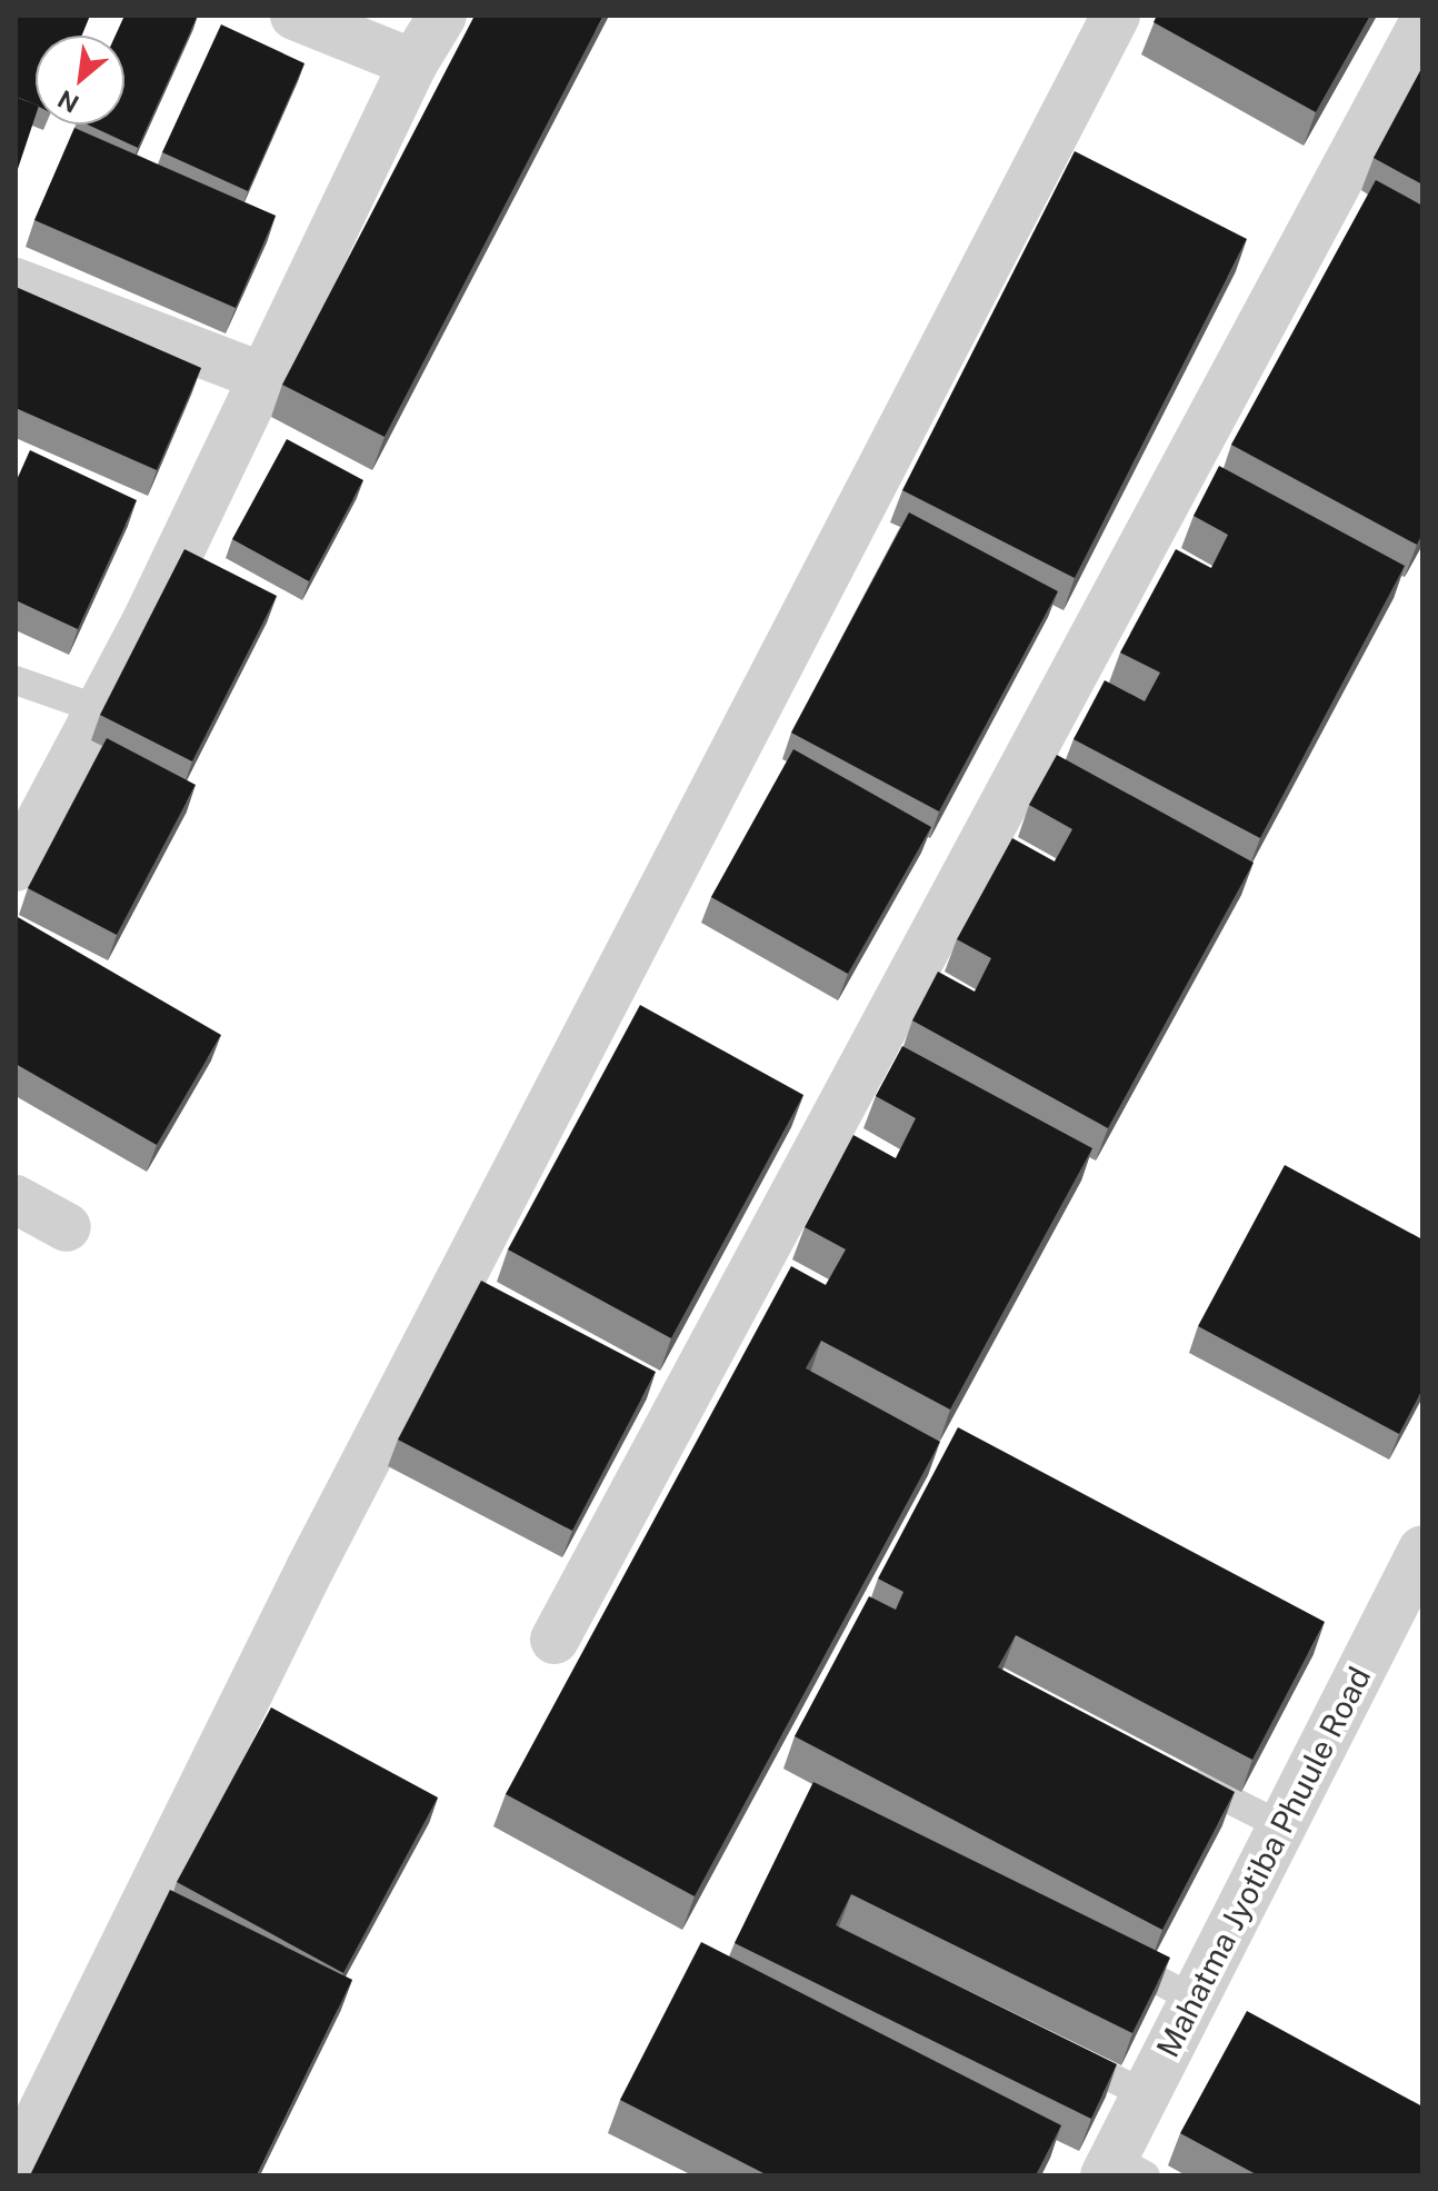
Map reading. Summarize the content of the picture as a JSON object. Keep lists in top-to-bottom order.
{
  "streets": {
    "street": ["Mahatma Jyotiba Phuule Road"]
  },
  "north": "bottom left"
}
